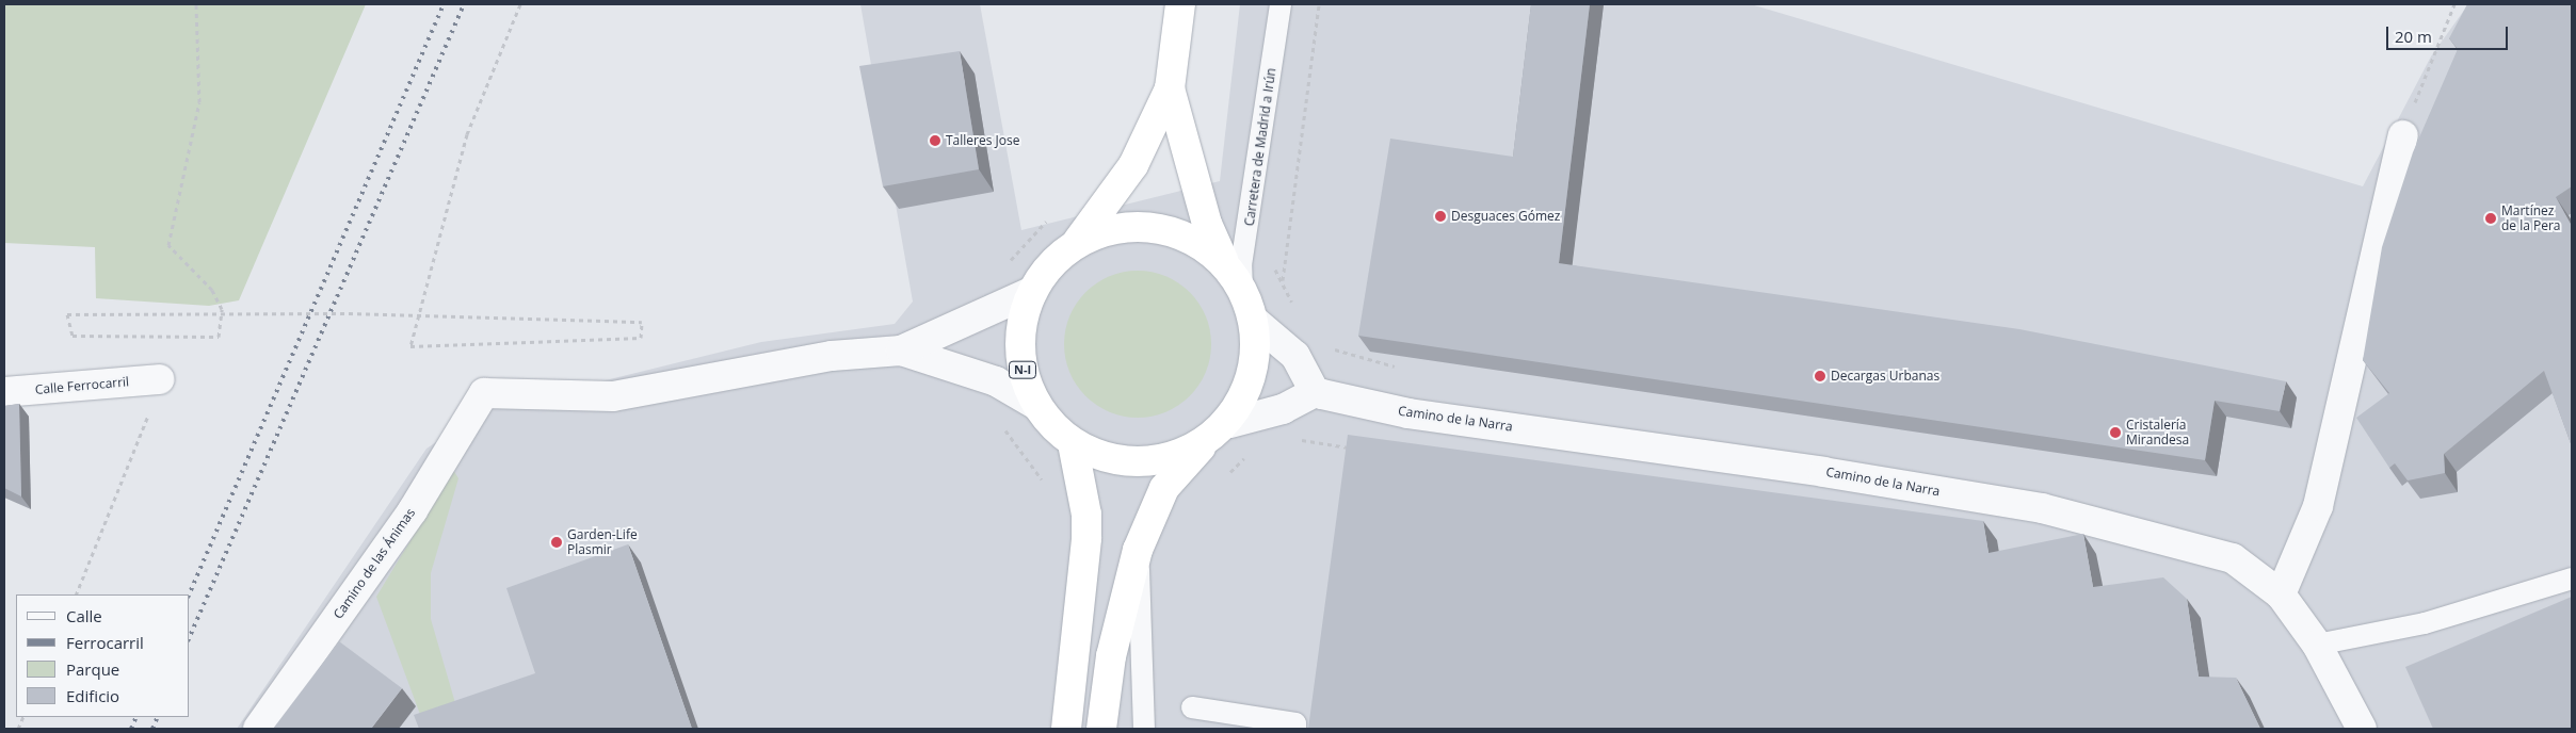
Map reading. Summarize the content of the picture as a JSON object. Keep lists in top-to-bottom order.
{
  "streets": {
    "highway": ["N-I"],
    "street": ["Calle Ferrocarril", "Camino de la Narra", "Camino de las Ánimas"],
    "lane": ["Carretera de Madrid a Irún"]
  },
  "crossings": [
    ["Carretera de Madrid a Irún", "N-I"]
  ],
  "places": [
    "Talleres Jose",
    "Desguaces Gómez",
    "Martínez de la Pera",
    "Decargas Urbanas",
    "Cristalería Mirandesa",
    "Garden-Life Plasmir"
  ],
  "legend": [
    "Calle",
    "Ferrocarril",
    "Parque",
    "Edificio"
  ],
  "scale_bar": "20 m"
}
